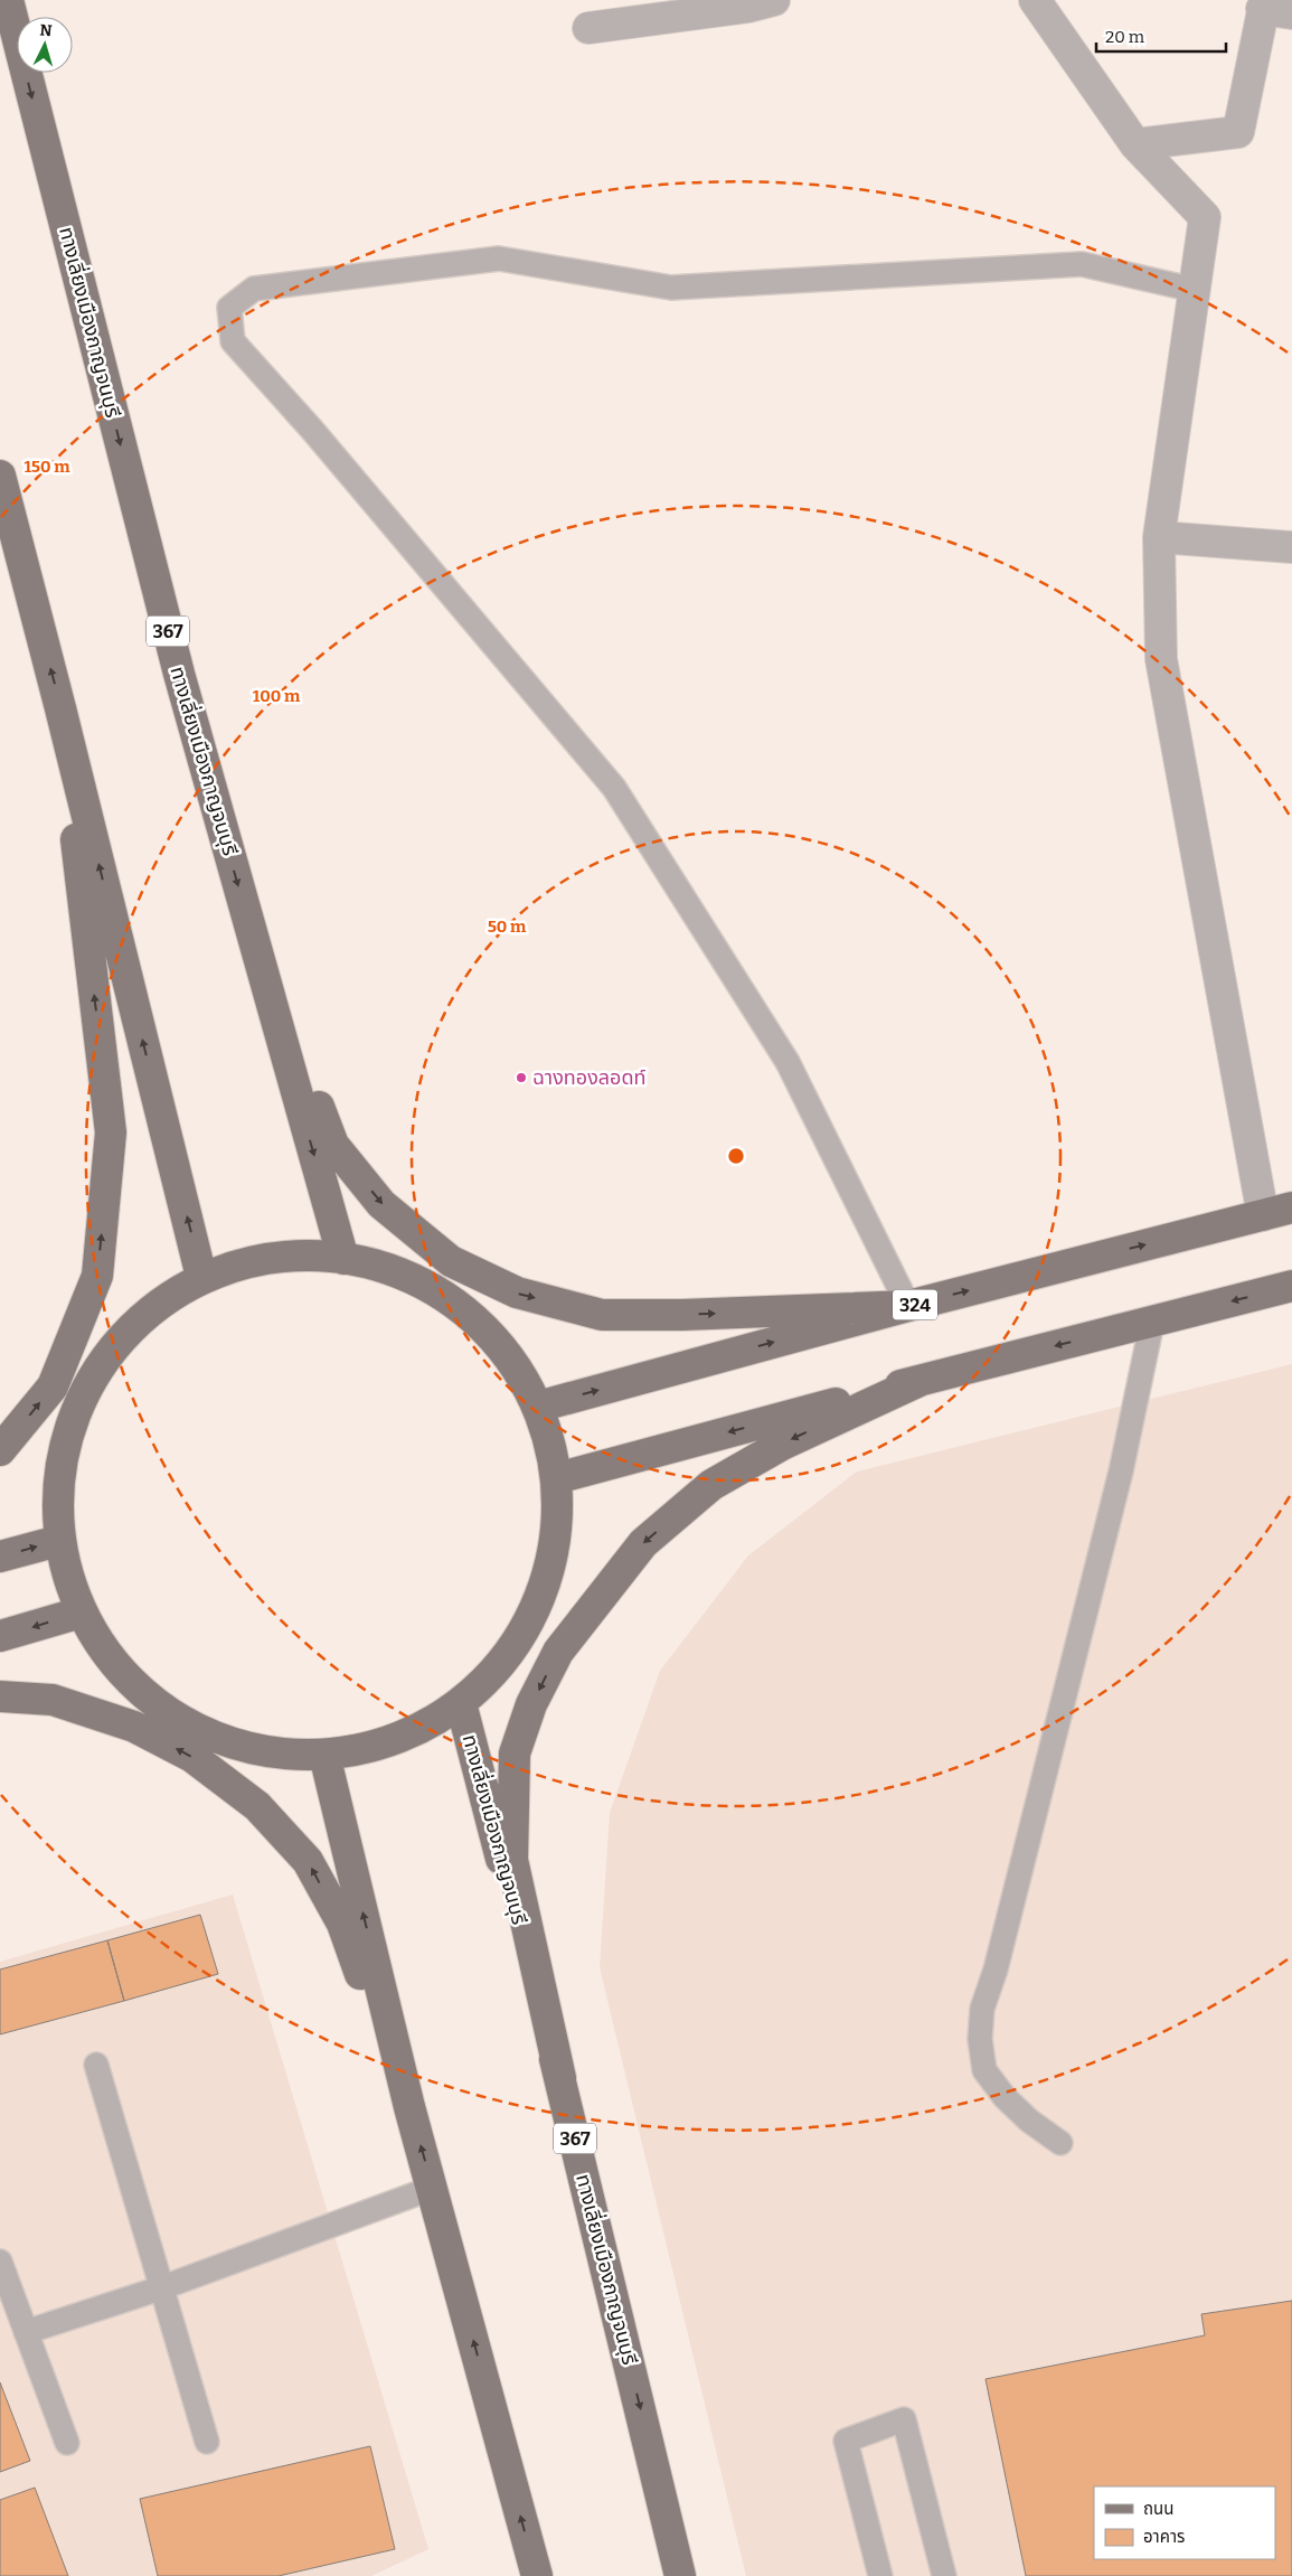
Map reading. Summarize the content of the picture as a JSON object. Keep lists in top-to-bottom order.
{
  "streets": {
    "main road": ["ทางเลี่ยงเมืองกาญจนบุรี", "367", "324"]
  },
  "places": ["ฉางทองลอดท์"],
  "legend": ["ถนน", "อาคาร"],
  "scale_bar": "20 m",
  "north": "top",
  "rings": ["150 m", "100 m", "50 m"]
}
